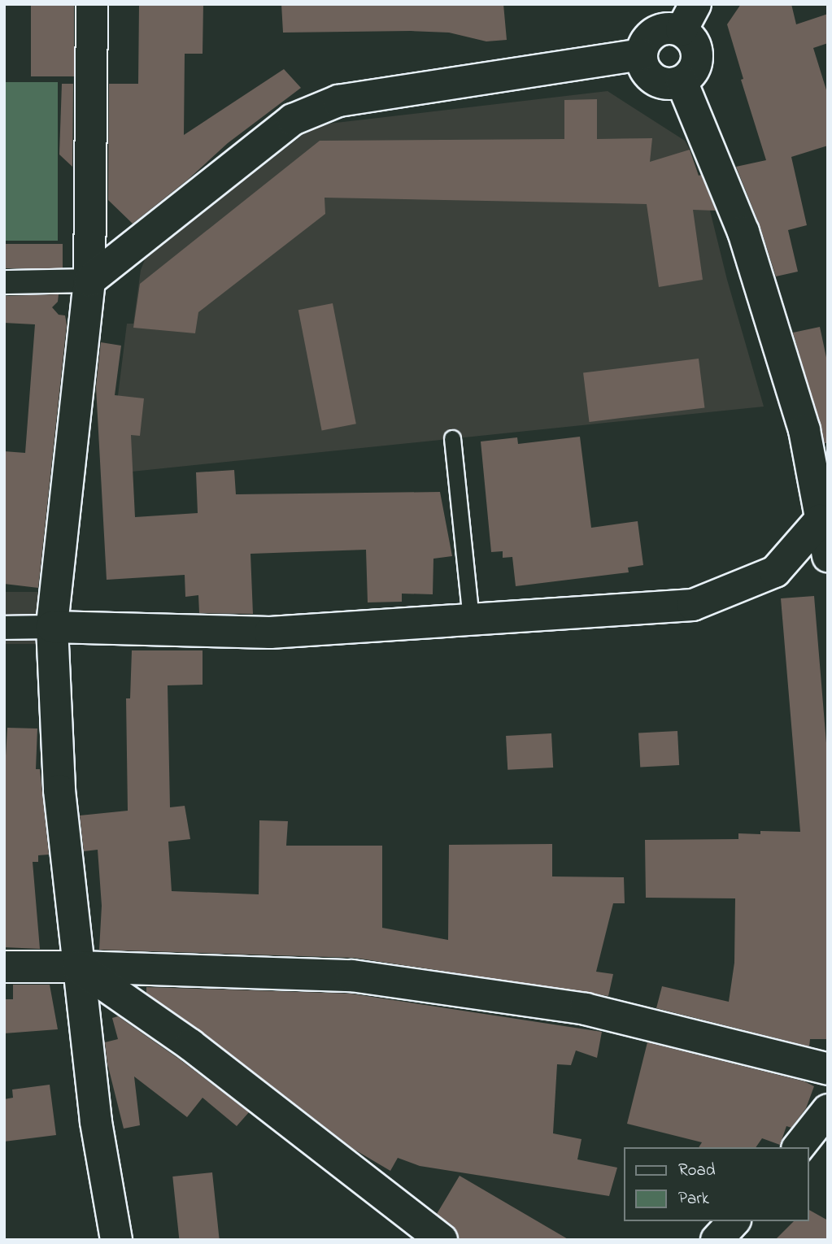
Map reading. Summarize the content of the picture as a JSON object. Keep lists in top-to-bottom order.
{
  "legend": ["Road", "Park"]
}
